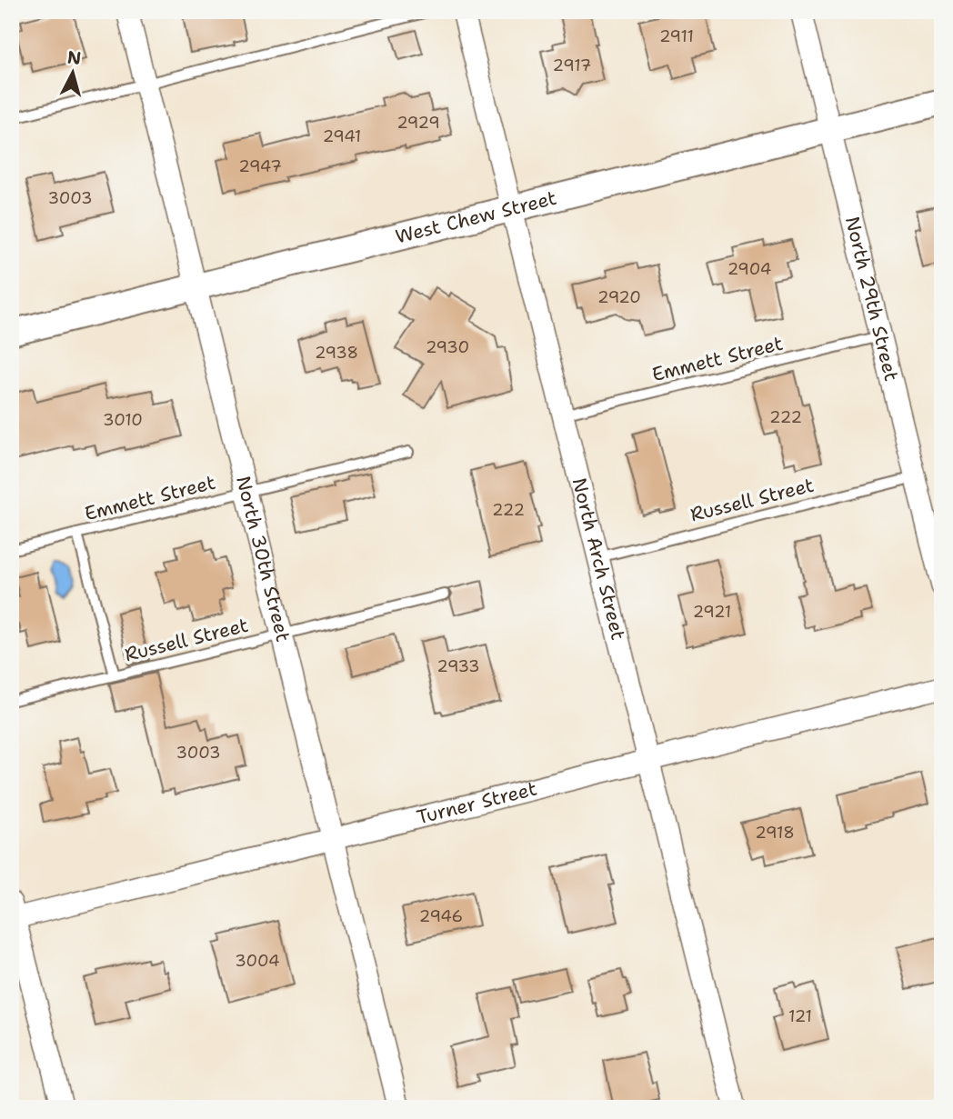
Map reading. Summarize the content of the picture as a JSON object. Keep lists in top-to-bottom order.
{
  "streets": {
    "street": [
      "West Chew Street",
      "North 29th Street",
      "North 30th Street",
      "North Arch Street",
      "Turner Street"
    ],
    "lane": ["Emmett Street", "Russell Street"]
  },
  "crossings": [
    ["West Chew Street", "North 29th Street"],
    ["West Chew Street", "North 30th Street"],
    ["West Chew Street", "North Arch Street"],
    ["North 29th Street", "Emmett Street"],
    ["North 29th Street", "Russell Street"],
    ["Emmett Street", "North 30th Street"],
    ["Emmett Street", "North Arch Street"],
    ["Russell Street", "North 30th Street"],
    ["Russell Street", "North Arch Street"],
    ["North 30th Street", "Turner Street"],
    ["North Arch Street", "Turner Street"]
  ],
  "house_numbers": [
    "2911",
    "2917",
    "2929",
    "2941",
    "2947",
    "3003",
    "2904",
    "2920",
    "2930",
    "2938",
    "222",
    "3010",
    "222",
    "2921",
    "2933",
    "3003",
    "2918",
    "2946",
    "3004",
    "121"
  ],
  "north": "top"
}
